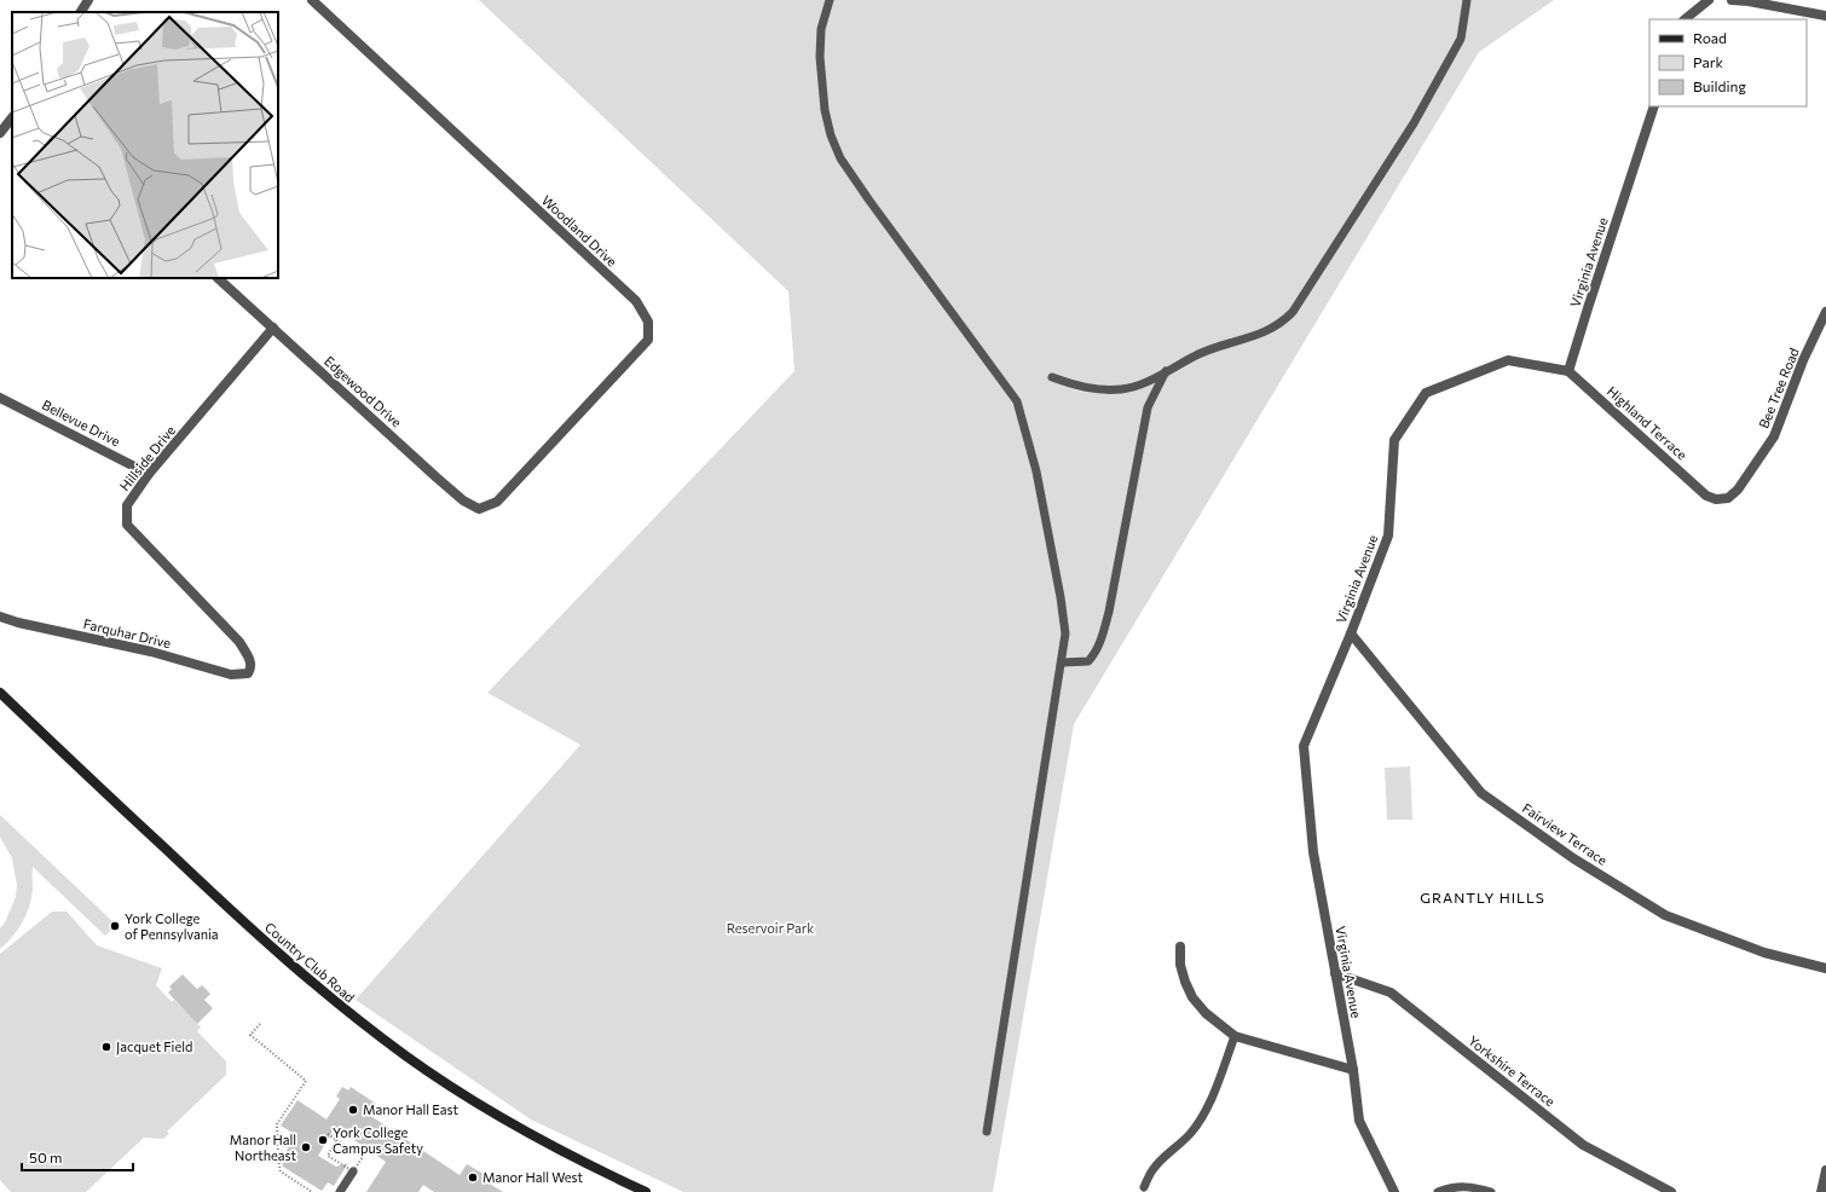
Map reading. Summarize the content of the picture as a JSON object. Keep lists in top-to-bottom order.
{
  "streets": {
    "main road": ["Country Club Road"],
    "street": [
      "Woodland Drive",
      "Virginia Avenue",
      "Bee Tree Road",
      "Edgewood Drive",
      "Bellevue Drive",
      "Highland Terrace",
      "Hillside Drive",
      "Farquhar Drive",
      "Fairview Terrace",
      "Yorkshire Terrace"
    ]
  },
  "crossings": [
    ["Woodland Drive", "Edgewood Drive"],
    ["Virginia Avenue", "Highland Terrace"],
    ["Virginia Avenue", "Fairview Terrace"],
    ["Virginia Avenue", "Yorkshire Terrace"],
    ["Bee Tree Road", "Highland Terrace"],
    ["Edgewood Drive", "Hillside Drive"],
    ["Bellevue Drive", "Hillside Drive"],
    ["Hillside Drive", "Farquhar Drive"]
  ],
  "districts": ["GRANTLY HILLS"],
  "parks": ["Reservoir Park"],
  "places": [
    "York College of Pennsylvania",
    "Jacquet Field",
    "Manor Hall East",
    "York College Campus Safety",
    "Manor Hall Northeast",
    "Manor Hall West"
  ],
  "legend": ["Road", "Park", "Building"],
  "scale_bar": "50 m"
}
